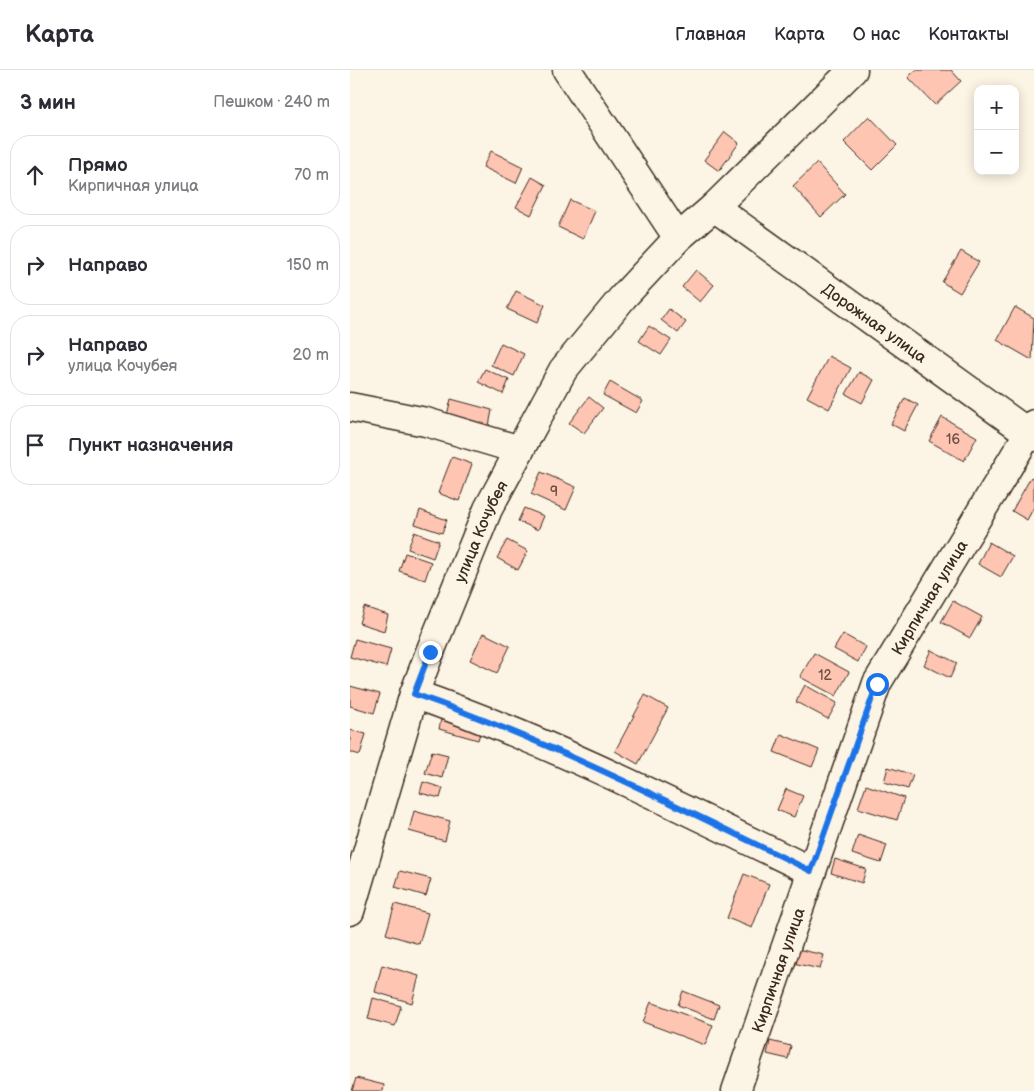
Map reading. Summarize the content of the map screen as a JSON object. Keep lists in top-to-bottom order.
{
  "streets": {
    "street": ["Дорожная улица", "улица Кочубея", "Кирпичная улица"]
  },
  "crossings": [
    ["Дорожная улица", "улица Кочубея"],
    ["Дорожная улица", "Кирпичная улица"]
  ],
  "house_numbers": ["16", "9", "12"],
  "page": {
    "header": "Карта",
    "nav": [
      "Главная",
      "Карта",
      "О нас",
      "Контакты"
    ],
    "heading": ["3 мин", "Пешком · 240 m"],
    "map_buttons": ["+", "−"],
    "list": [
      ["Прямо", "Кирпичная улица", "70 m"],
      ["Направо", "150 m"],
      ["Направо", "улица Кочубея", "20 m"],
      "Пункт назначения"
    ]
  }
}
